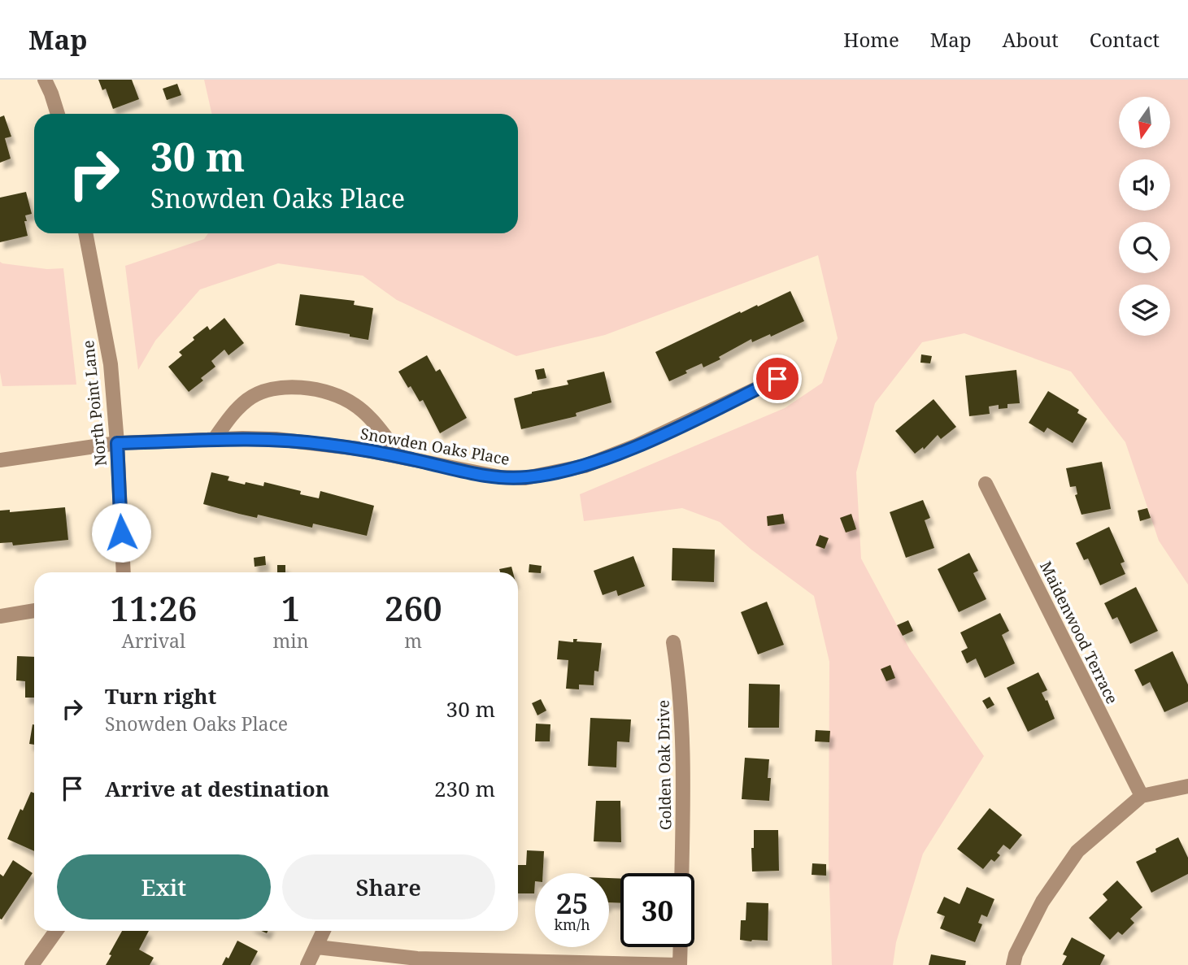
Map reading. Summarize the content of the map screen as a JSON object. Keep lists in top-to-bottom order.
{
  "streets": {
    "street": [
      "North Point Lane",
      "Snowden Oaks Place",
      "Maidenwood Terrace",
      "Golden Oak Drive"
    ]
  },
  "crossings": [
    ["North Point Lane", "Snowden Oaks Place"]
  ],
  "north": "bottom",
  "page": {
    "header": "Map",
    "nav": [
      "Home",
      "Map",
      "About",
      "Contact"
    ],
    "turn": ["30 m", "Snowden Oaks Place"],
    "eta": [
      "11:26",
      "Arrival",
      "1",
      "min",
      "260",
      "m"
    ],
    "list": [
      {
        "name": "Turn right",
        "note": "Snowden Oaks Place",
        "value": "30 m"
      },
      {
        "name": "Arrive at destination",
        "value": "230 m"
      }
    ],
    "buttons": ["Exit", "Share"],
    "speed": "25 km/h",
    "limit": "30"
  }
}
